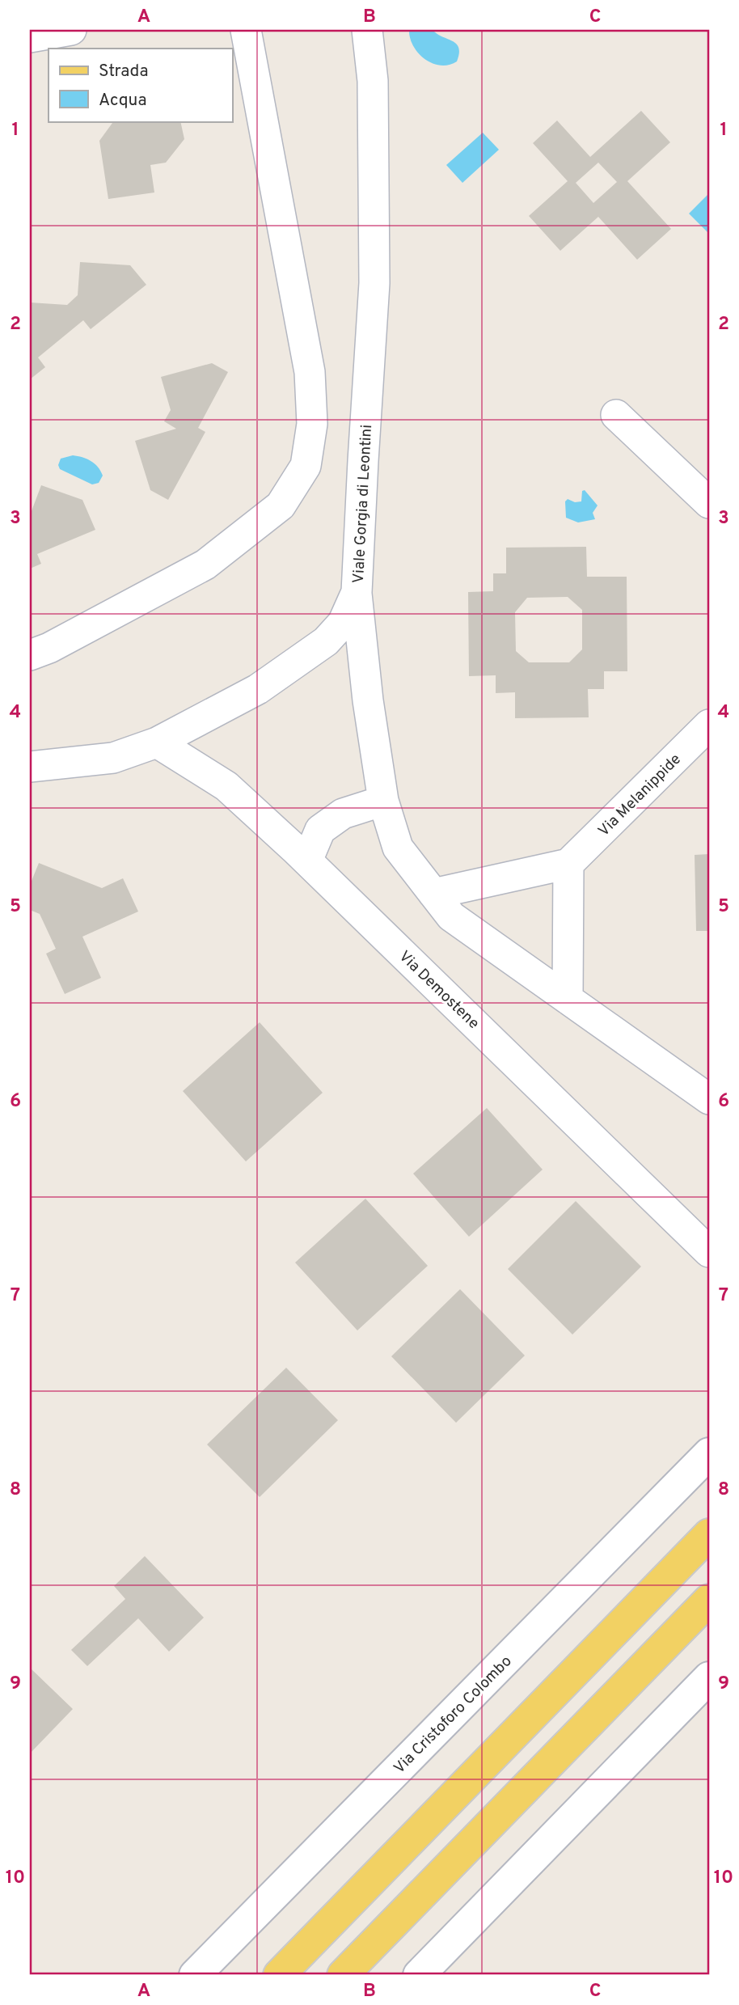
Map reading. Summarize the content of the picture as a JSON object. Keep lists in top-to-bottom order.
{
  "streets": {
    "street": [
      "Viale Gorgia di Leontini",
      "Via Melanippide",
      "Via Demostene",
      "Via Cristoforo Colombo"
    ]
  },
  "crossings": [
    ["Viale Gorgia di Leontini", "Via Demostene"]
  ],
  "legend": ["Strada", "Acqua"],
  "grid": {
    "columns": ["A", "B", "C"],
    "rows": [
      "1",
      "2",
      "3",
      "4",
      "5",
      "6",
      "7",
      "8",
      "9",
      "10"
    ]
  }
}
